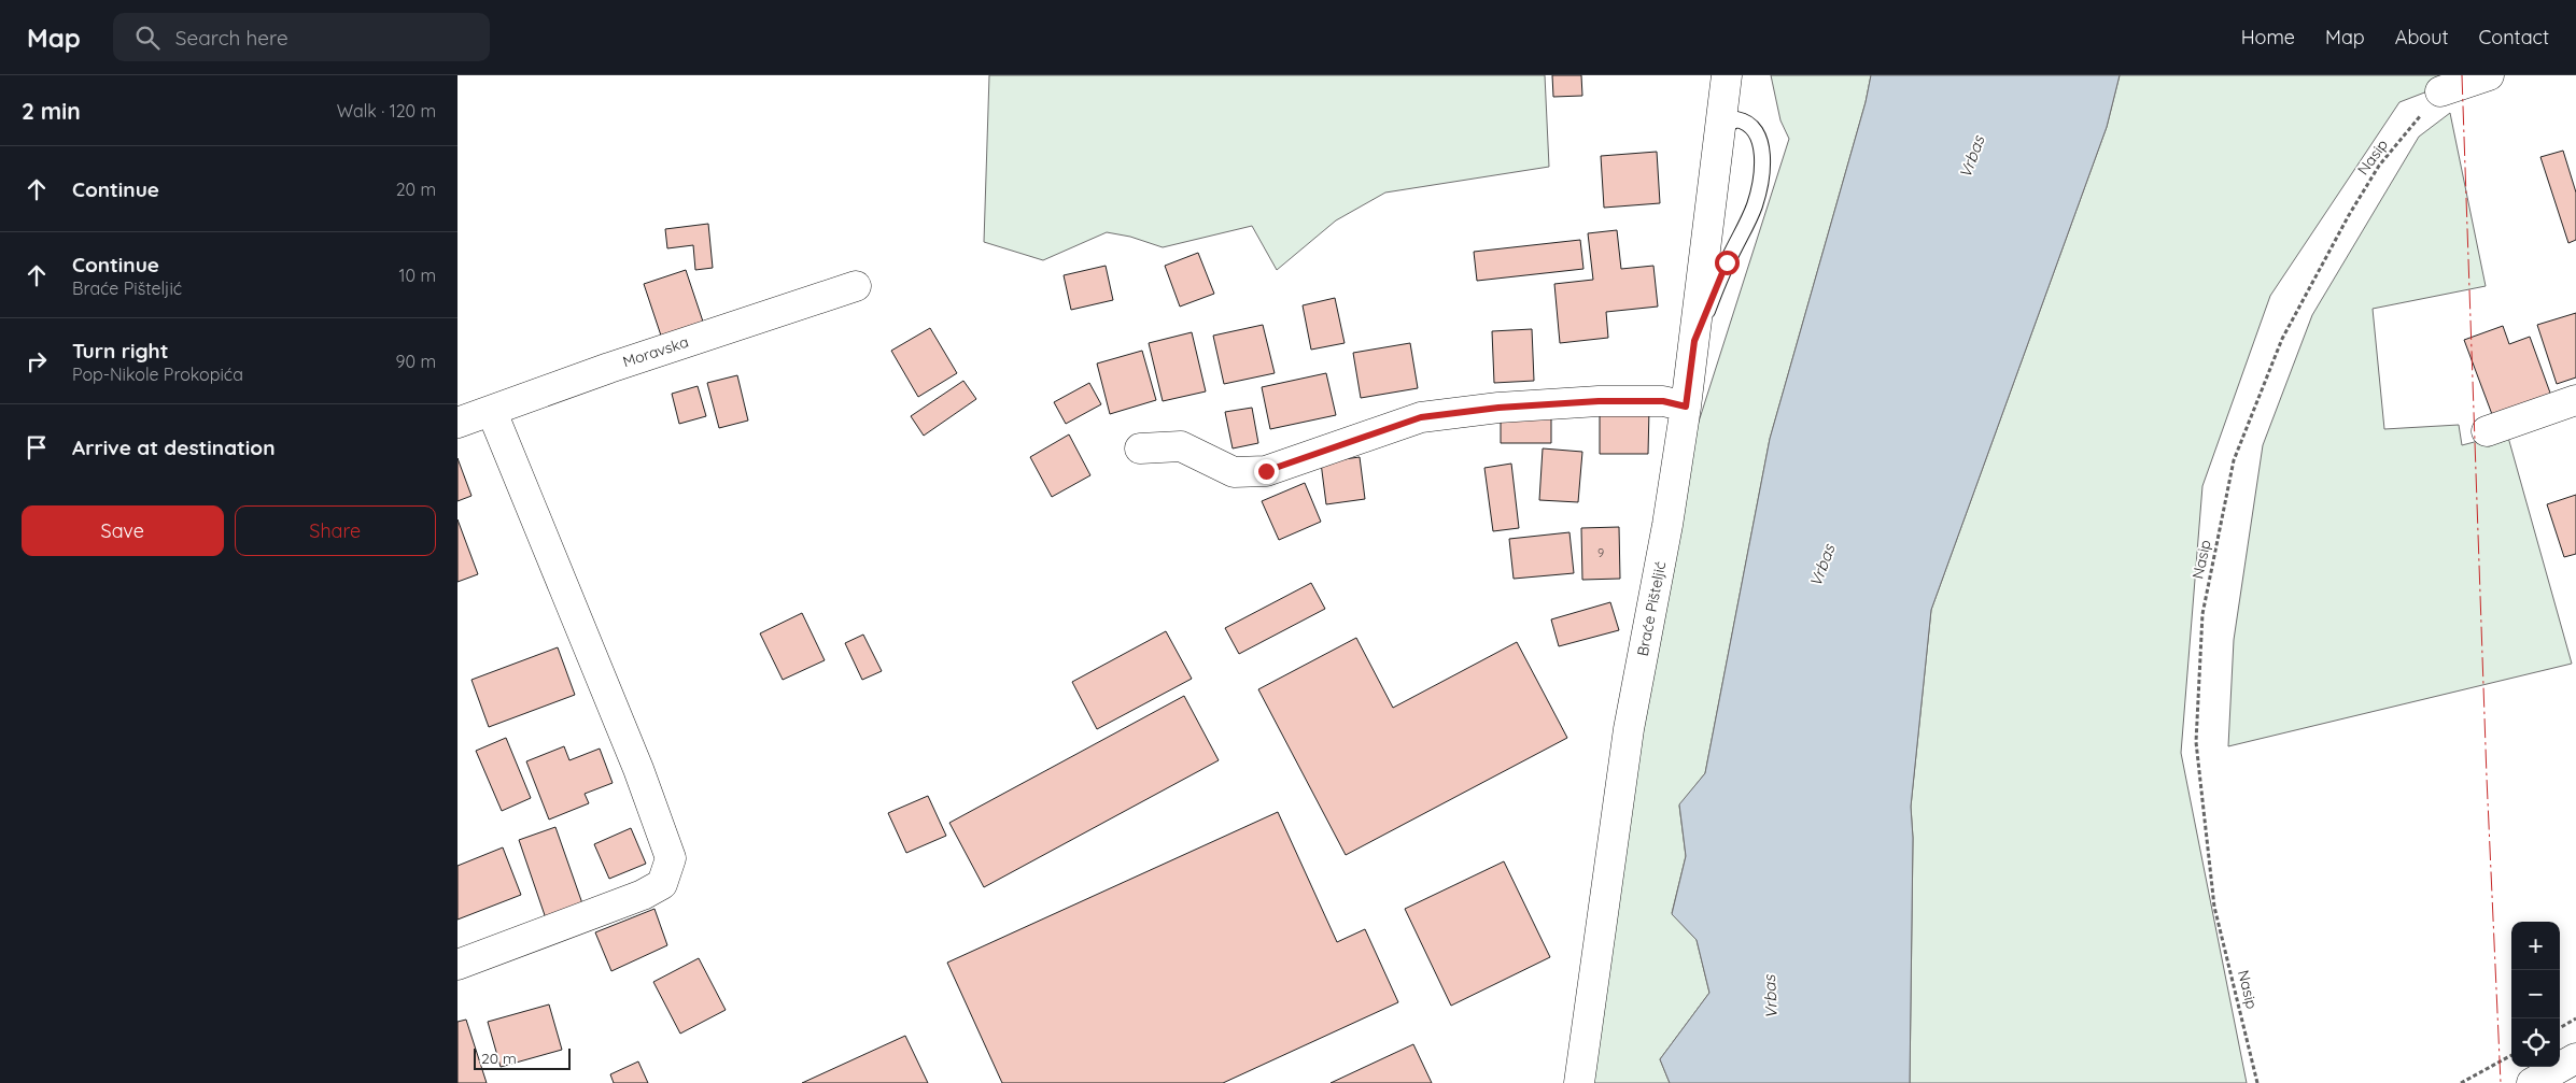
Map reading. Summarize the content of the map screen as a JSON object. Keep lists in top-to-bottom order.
{
  "streets": {
    "street": ["Moravska", "Braće Pišteljić"],
    "path": ["Nasip"]
  },
  "water": ["Vrbas"],
  "house_numbers": ["9"],
  "scale_bar": "20 m",
  "page": {
    "header": "Map",
    "search": "Search here",
    "nav": [
      "Home",
      "Map",
      "About",
      "Contact"
    ],
    "heading": ["2 min", "Walk · 120 m"],
    "list": [
      ["Continue", "20 m"],
      ["Continue", "Braće Pišteljić", "10 m"],
      ["Turn right", "Pop-Nikole Prokopića", "90 m"],
      "Arrive at destination"
    ],
    "buttons": ["Save", "Share"],
    "map_buttons": ["+", "−"],
    "scale": "20 m"
  }
}
